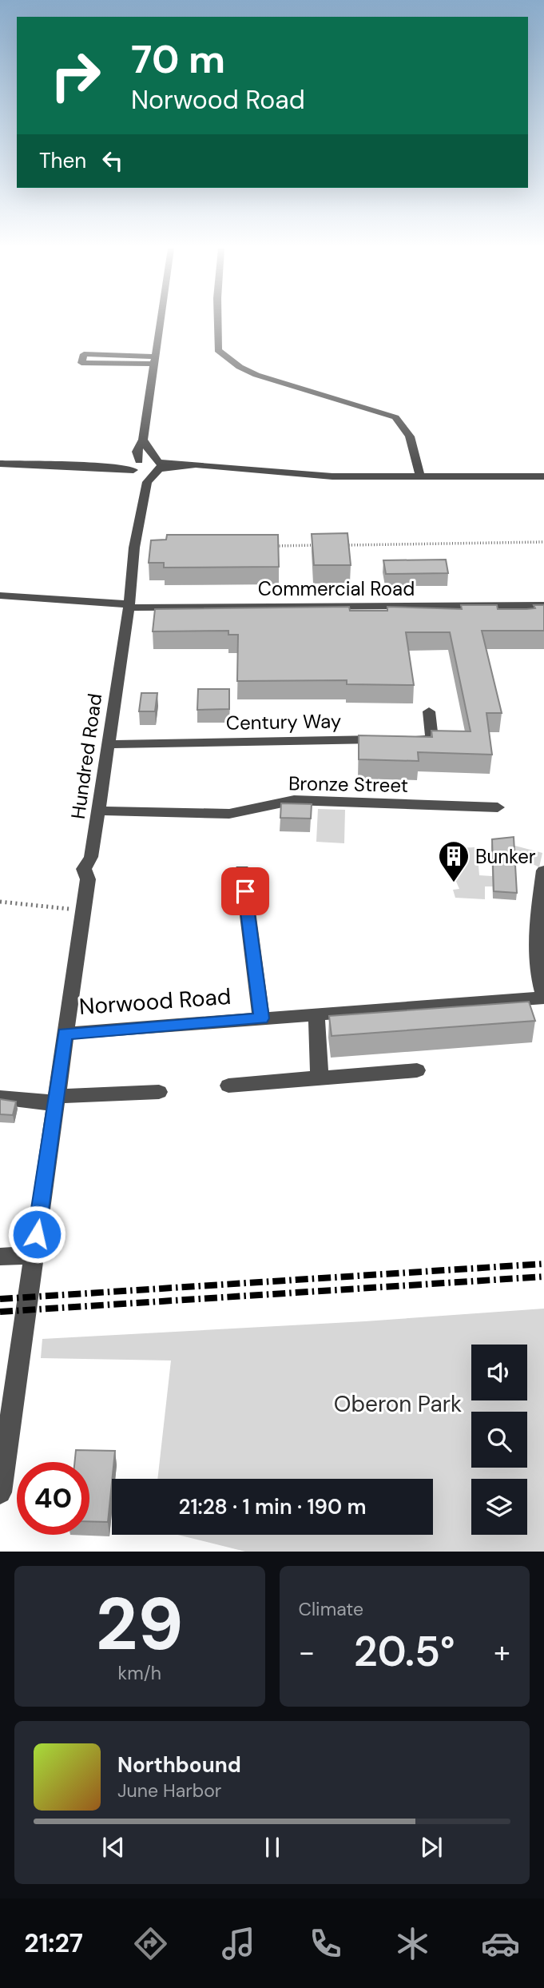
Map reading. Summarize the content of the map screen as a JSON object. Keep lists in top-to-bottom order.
{
  "streets": {
    "street": [
      "Commercial Road",
      "Century Way",
      "Hundred Road",
      "Bronze Street",
      "Norwood Road"
    ]
  },
  "crossings": [
    ["Commercial Road", "Hundred Road"],
    ["Century Way", "Hundred Road"],
    ["Hundred Road", "Bronze Street"],
    ["Hundred Road", "Norwood Road"]
  ],
  "parks": ["Oberon Park"],
  "places": {
    "building": ["Bunker"]
  },
  "page": {
    "turn": ["70 m", "Norwood Road"],
    "then": "Then",
    "limit": "40",
    "trip": "21:28 · 1 min · 190 m",
    "tile": [
      ["29", "km/h"],
      "Climate"
    ],
    "heat": ["−", "20.5°", "+"],
    "song": ["Northbound", "June Harbor"],
    "tabs": "21:27"
  }
}
